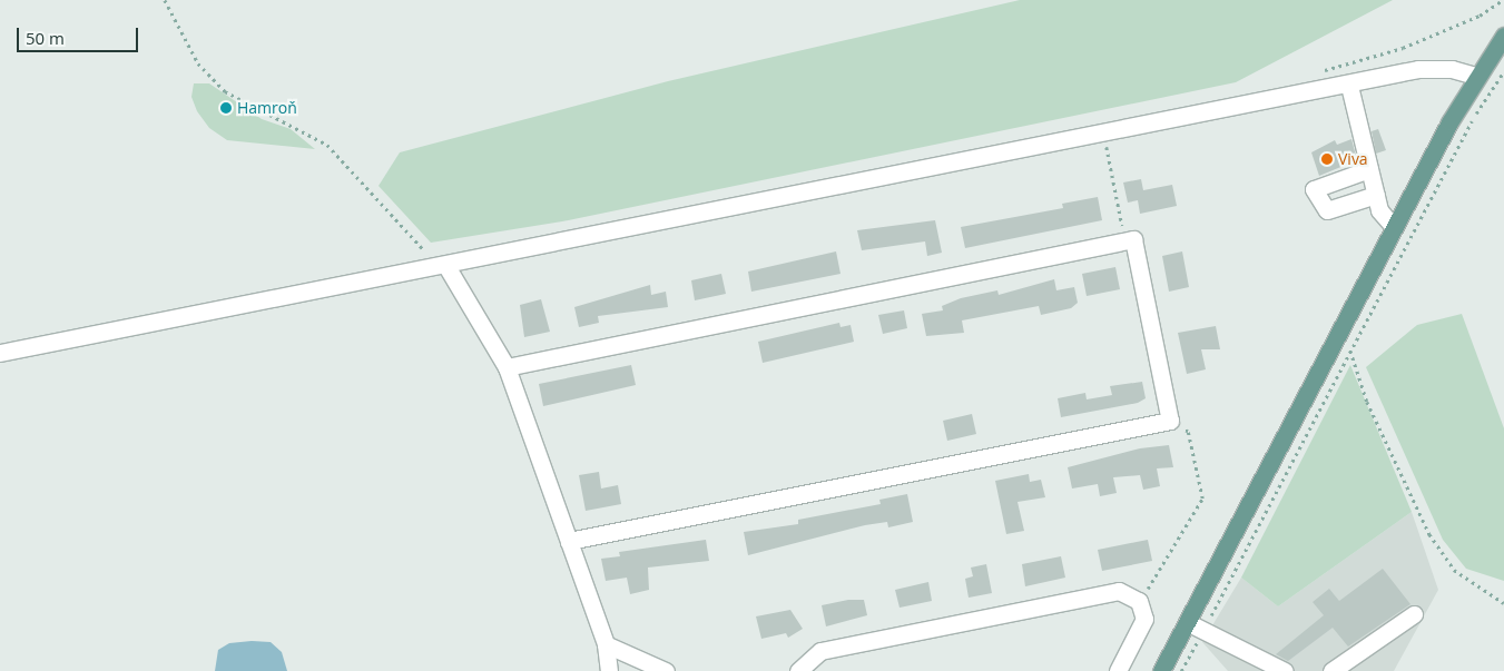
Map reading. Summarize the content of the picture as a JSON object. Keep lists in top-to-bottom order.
{
  "places": ["Hamroň", "Viva"],
  "scale_bar": "50 m"
}
